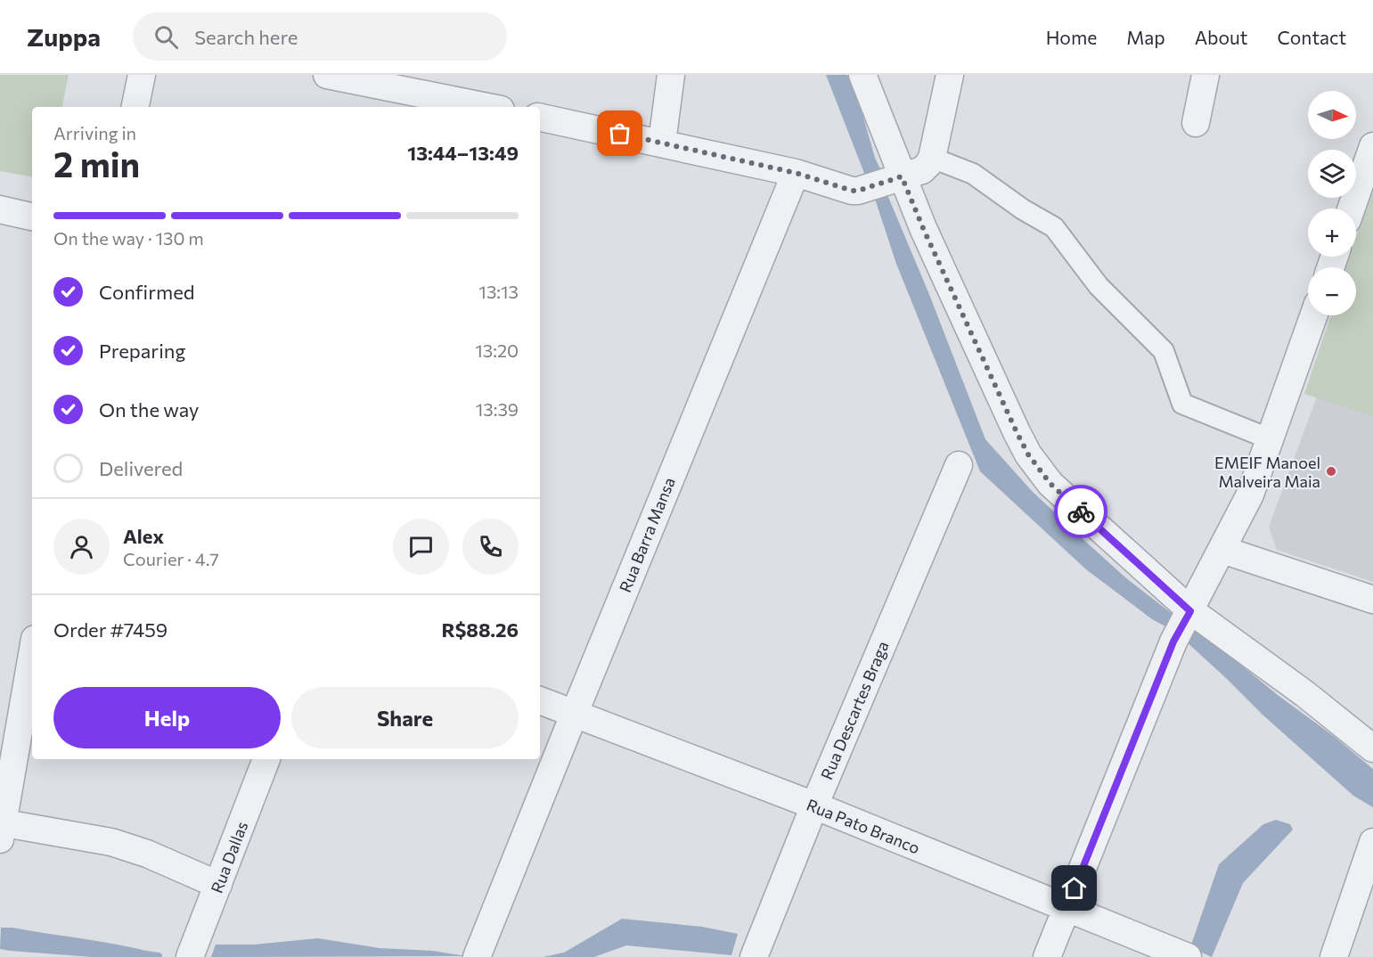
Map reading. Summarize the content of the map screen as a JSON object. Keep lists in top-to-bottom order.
{
  "streets": {
    "street": [
      "Rua Barra Mansa",
      "Rua Descartes Braga",
      "Rua Pato Branco",
      "Rua Dallas"
    ]
  },
  "crossings": [
    ["Rua Barra Mansa", "Rua Pato Branco"],
    ["Rua Descartes Braga", "Rua Pato Branco"]
  ],
  "places": ["EMEIF Manoel Malveira Maia"],
  "north": "right",
  "page": {
    "header": "Zuppa",
    "search": "Search here",
    "nav": [
      "Home",
      "Map",
      "About",
      "Contact"
    ],
    "map_buttons": ["+", "−"],
    "heading": ["2 min", "Arriving in", "13:44–13:49"],
    "panel": [
      "Alex",
      "Courier · 4.7",
      "Order #7459",
      "R$88.26"
    ],
    "bar": "On the way · 130 m",
    "list": [
      ["Confirmed", "13:13"],
      ["Preparing", "13:20"],
      ["On the way", "13:39"],
      "Delivered"
    ],
    "buttons": ["Help", "Share"]
  }
}
